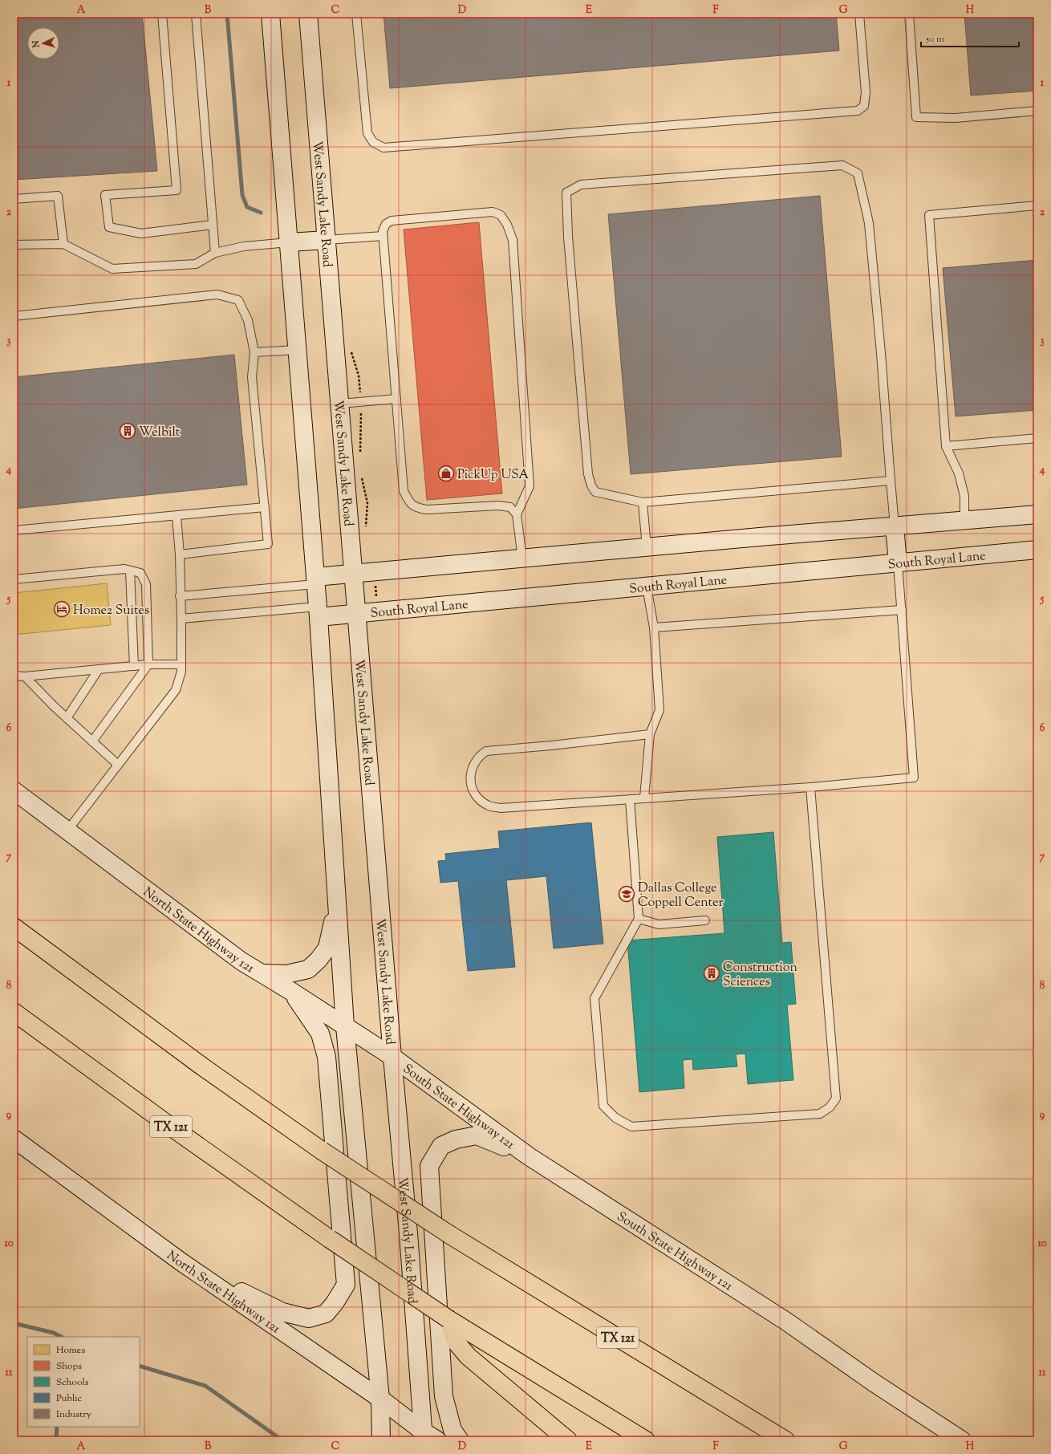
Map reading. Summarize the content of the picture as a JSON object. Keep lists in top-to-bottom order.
{
  "streets": {
    "highway": ["TX 121"],
    "main road": [
      "West Sandy Lake Road",
      "South Royal Lane",
      "North State Highway 121",
      "South State Highway 121"
    ]
  },
  "crossings": [
    ["West Sandy Lake Road", "South Royal Lane"],
    ["West Sandy Lake Road", "North State Highway 121"],
    ["West Sandy Lake Road", "South State Highway 121"],
    ["North State Highway 121", "South State Highway 121"]
  ],
  "places": {
    "building": ["Welbilt", "Construction Sciences"],
    "shop": ["PickUp USA"],
    "hotel": ["Home2 Suites"],
    "school or university": ["Dallas College Coppell Center"]
  },
  "legend": [
    "Homes",
    "Shops",
    "Schools",
    "Public",
    "Industry"
  ],
  "scale_bar": "50 m",
  "north": "left",
  "grid": {
    "columns": [
      "A",
      "B",
      "C",
      "D",
      "E",
      "F",
      "G",
      "H"
    ],
    "rows": [
      "1",
      "2",
      "3",
      "4",
      "5",
      "6",
      "7",
      "8",
      "9",
      "10",
      "11"
    ]
  }
}
